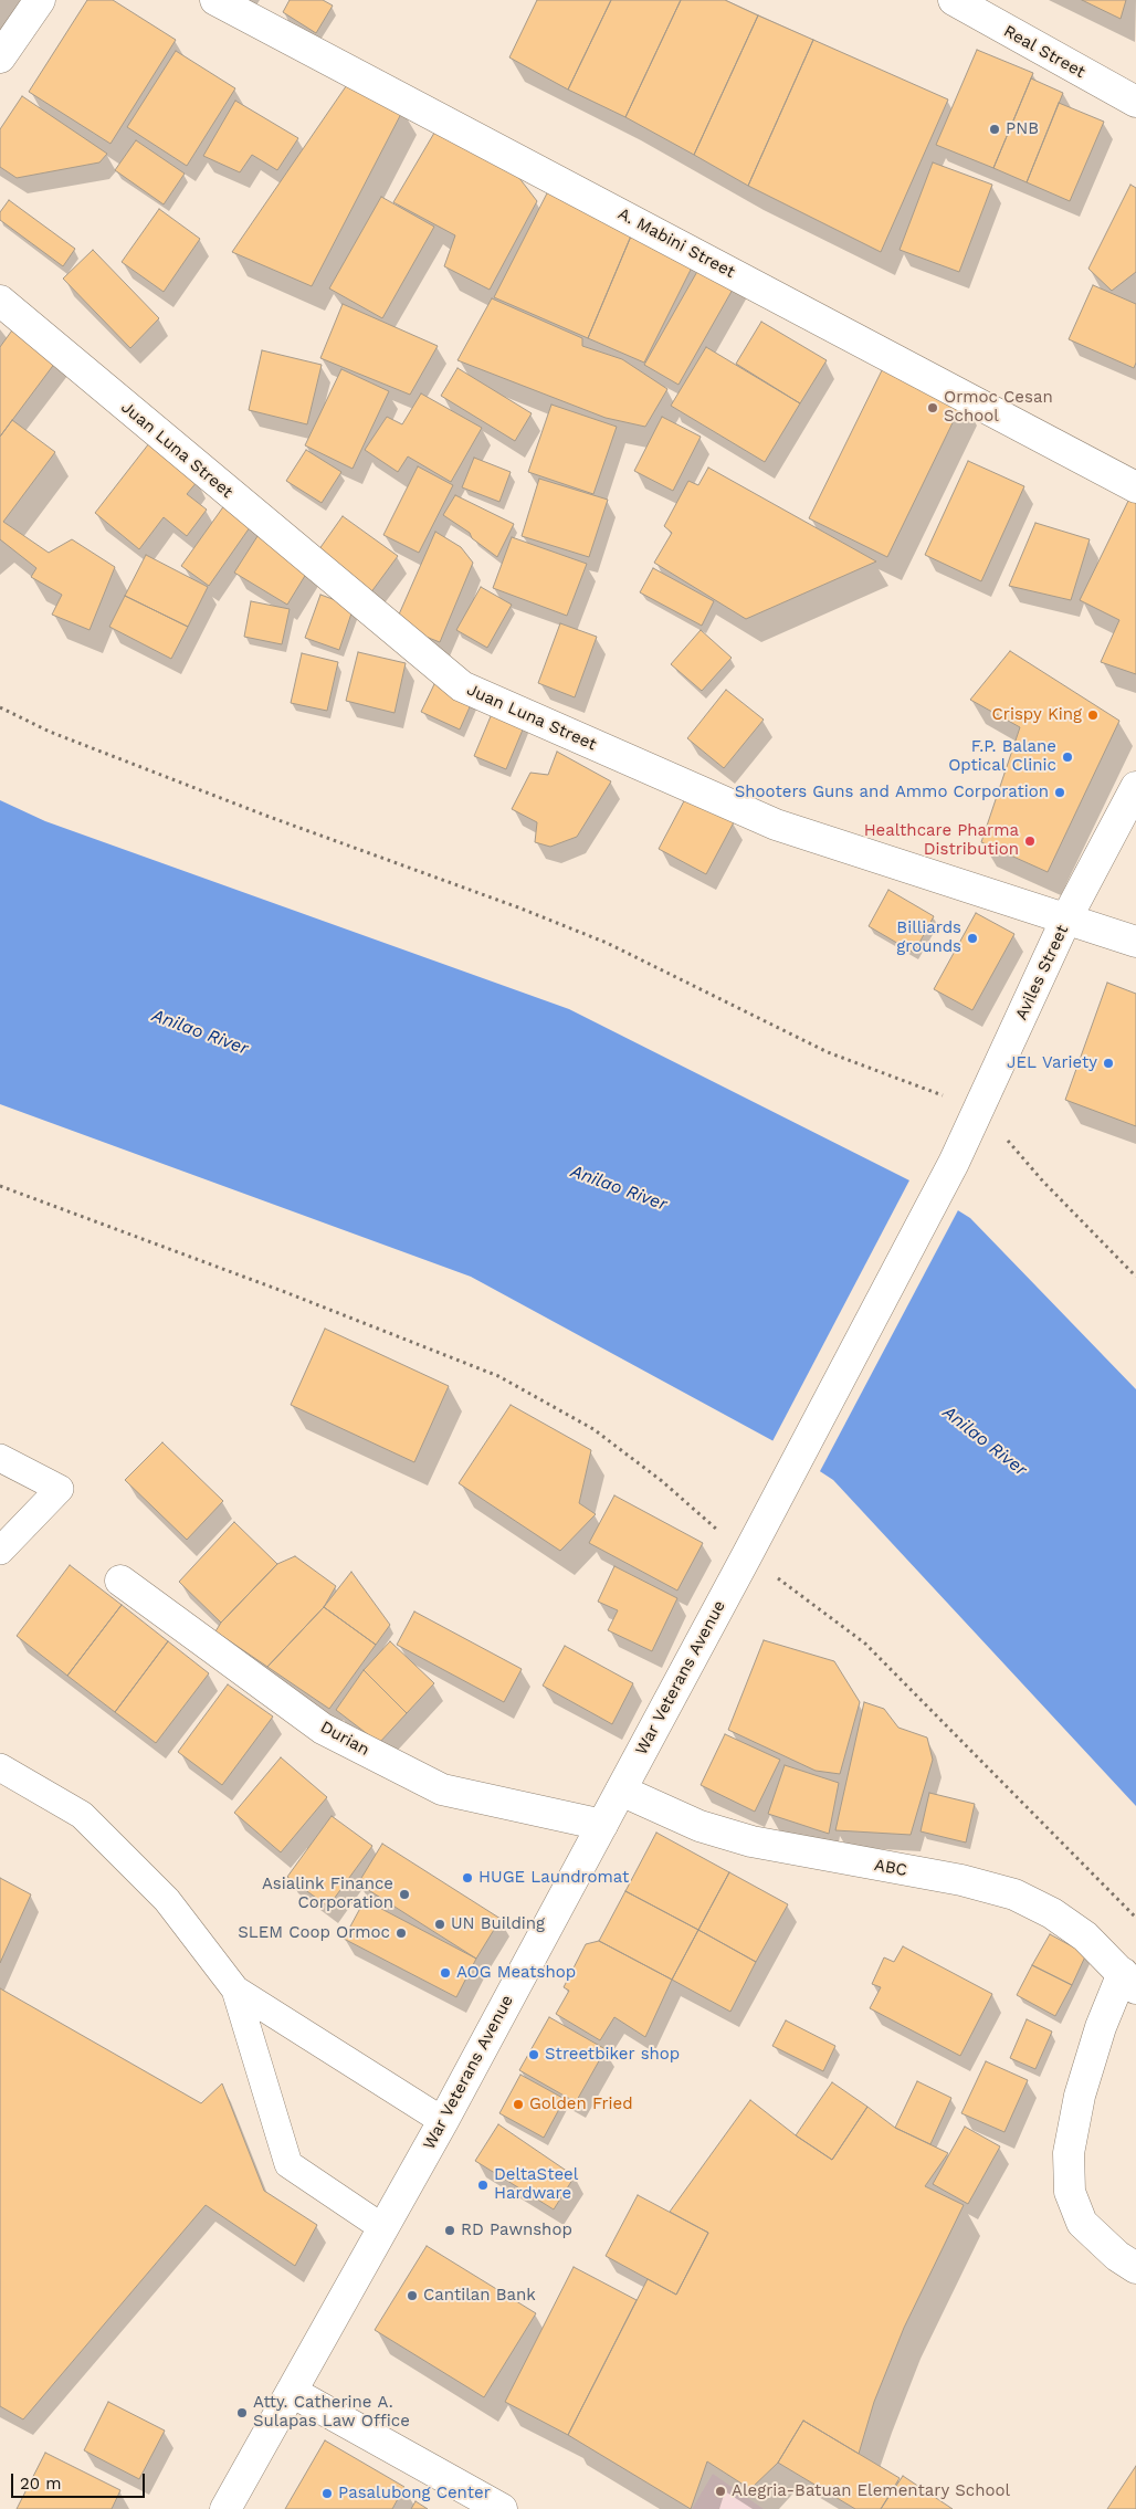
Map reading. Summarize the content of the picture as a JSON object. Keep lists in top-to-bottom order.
{
  "streets": {
    "main road": [
      "Real Street",
      "A. Mabini Street",
      "Juan Luna Street",
      "Aviles Street",
      "War Veterans Avenue",
      "Durian",
      "ABC"
    ]
  },
  "crossings": [
    ["Juan Luna Street", "Aviles Street"],
    ["Aviles Street", "War Veterans Avenue"],
    ["War Veterans Avenue", "Durian"],
    ["War Veterans Avenue", "ABC"]
  ],
  "water": ["Anilao River"],
  "places": [
    "PNB",
    "Ormoc Cesan School",
    "Crispy King",
    "F.P. Balane Optical Clinic",
    "Shooters Guns and Ammo Corporation",
    "Healthcare Pharma Distribution",
    "Billiards grounds",
    "JEL Variety",
    "HUGE Laundromat",
    "Asialink Finance Corporation",
    "UN Building",
    "SLEM Coop Ormoc",
    "AOG Meatshop",
    "Streetbiker shop",
    "Golden Fried",
    "DeltaSteel Hardware",
    "RD Pawnshop",
    "Cantilan Bank",
    "Atty. Catherine A. Sulapas Law Office",
    "Alegria-Batuan Elementary School",
    "Pasalubong Center"
  ],
  "scale_bar": "20 m"
}
